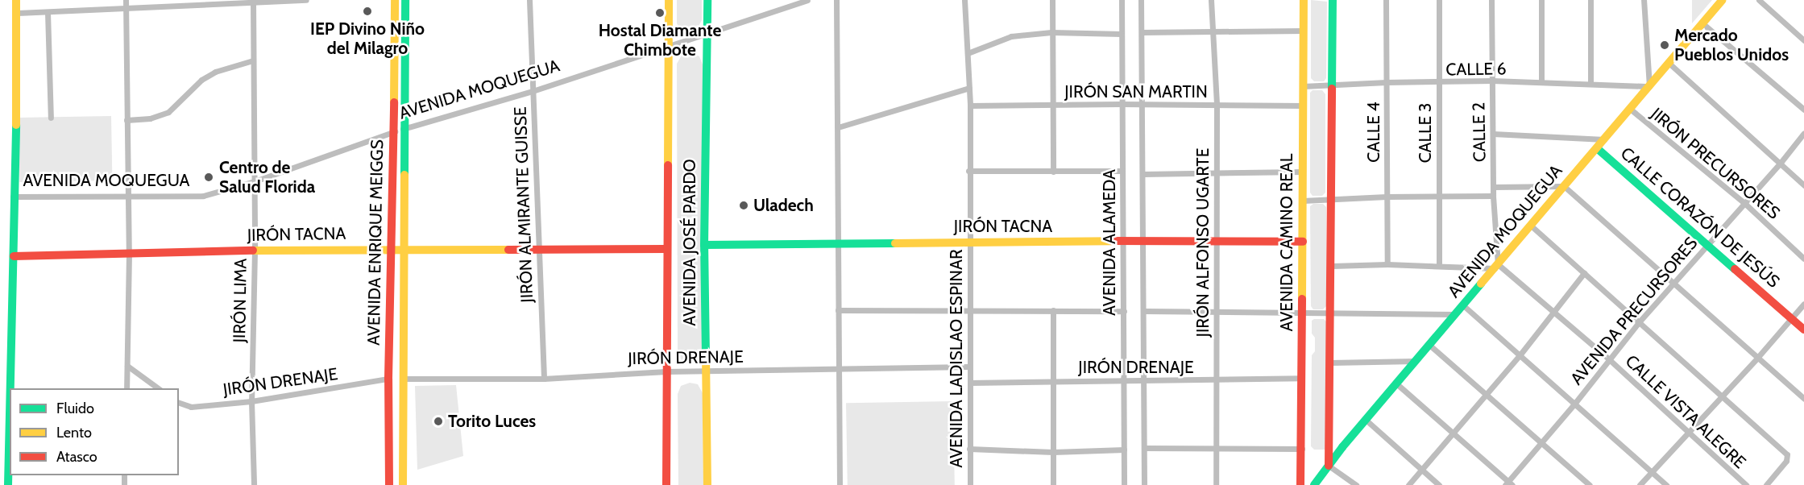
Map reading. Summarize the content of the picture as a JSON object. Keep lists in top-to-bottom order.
{
  "streets": {
    "main road": [
      "AVENIDA MOQUEGUA",
      "CALLE CORAZÓN DE JESÚS",
      "JIRÓN TACNA",
      "AVENIDA ENRIQUE MEIGGS",
      "AVENIDA JOSÉ PARDO",
      "AVENIDA CAMINO REAL"
    ],
    "street": [
      "CALLE 6",
      "JIRÓN SAN MARTIN",
      "CALLE 4",
      "CALLE 2",
      "CALLE 3",
      "JIRÓN PRECURSORES",
      "JIRÓN ALMIRANTE GUISSE",
      "AVENIDA ALAMEDA",
      "JIRÓN ALFONSO UGARTE",
      "JIRÓN LIMA",
      "AVENIDA PRECURSORES",
      "JIRÓN DRENAJE",
      "AVENIDA LADISLAO ESPINAR",
      "CALLE VISTA ALEGRE"
    ]
  },
  "crossings": [
    ["CALLE 6", "AVENIDA MOQUEGUA"],
    ["CALLE 6", "CALLE 4"],
    ["CALLE 6", "CALLE 2"],
    ["CALLE 6", "CALLE 3"],
    ["CALLE 6", "AVENIDA CAMINO REAL"],
    ["AVENIDA MOQUEGUA", "CALLE 2"],
    ["AVENIDA MOQUEGUA", "JIRÓN PRECURSORES"],
    ["AVENIDA MOQUEGUA", "JIRÓN ALMIRANTE GUISSE"],
    ["AVENIDA MOQUEGUA", "CALLE CORAZÓN DE JESÚS"],
    ["AVENIDA MOQUEGUA", "AVENIDA ENRIQUE MEIGGS"],
    ["AVENIDA MOQUEGUA", "AVENIDA JOSÉ PARDO"],
    ["AVENIDA MOQUEGUA", "JIRÓN LIMA"],
    ["AVENIDA MOQUEGUA", "CALLE VISTA ALEGRE"],
    ["JIRÓN SAN MARTIN", "AVENIDA ALAMEDA"],
    ["JIRÓN SAN MARTIN", "JIRÓN ALFONSO UGARTE"],
    ["JIRÓN SAN MARTIN", "AVENIDA CAMINO REAL"],
    ["JIRÓN SAN MARTIN", "AVENIDA LADISLAO ESPINAR"],
    ["CALLE 2", "CALLE VISTA ALEGRE"],
    ["JIRÓN PRECURSORES", "AVENIDA PRECURSORES"],
    ["JIRÓN ALMIRANTE GUISSE", "JIRÓN TACNA"],
    ["JIRÓN ALMIRANTE GUISSE", "JIRÓN DRENAJE"],
    ["CALLE CORAZÓN DE JESÚS", "AVENIDA PRECURSORES"],
    ["JIRÓN TACNA", "AVENIDA ENRIQUE MEIGGS"],
    ["JIRÓN TACNA", "AVENIDA JOSÉ PARDO"],
    ["JIRÓN TACNA", "AVENIDA ALAMEDA"],
    ["JIRÓN TACNA", "JIRÓN ALFONSO UGARTE"],
    ["JIRÓN TACNA", "AVENIDA CAMINO REAL"],
    ["JIRÓN TACNA", "JIRÓN LIMA"],
    ["JIRÓN TACNA", "AVENIDA LADISLAO ESPINAR"],
    ["AVENIDA ENRIQUE MEIGGS", "JIRÓN DRENAJE"],
    ["AVENIDA JOSÉ PARDO", "JIRÓN DRENAJE"],
    ["AVENIDA ALAMEDA", "JIRÓN DRENAJE"],
    ["JIRÓN ALFONSO UGARTE", "JIRÓN DRENAJE"],
    ["AVENIDA CAMINO REAL", "JIRÓN DRENAJE"],
    ["JIRÓN LIMA", "JIRÓN DRENAJE"],
    ["AVENIDA PRECURSORES", "CALLE VISTA ALEGRE"],
    ["JIRÓN DRENAJE", "AVENIDA LADISLAO ESPINAR"]
  ],
  "places": [
    "IEP Divino Niño del Milagro",
    "Hostal Diamante Chimbote",
    "Mercado Pueblos Unidos",
    "Centro de Salud Florida",
    "Uladech",
    "Torito Luces"
  ],
  "legend": ["Fluido", "Lento", "Atasco"]
}
